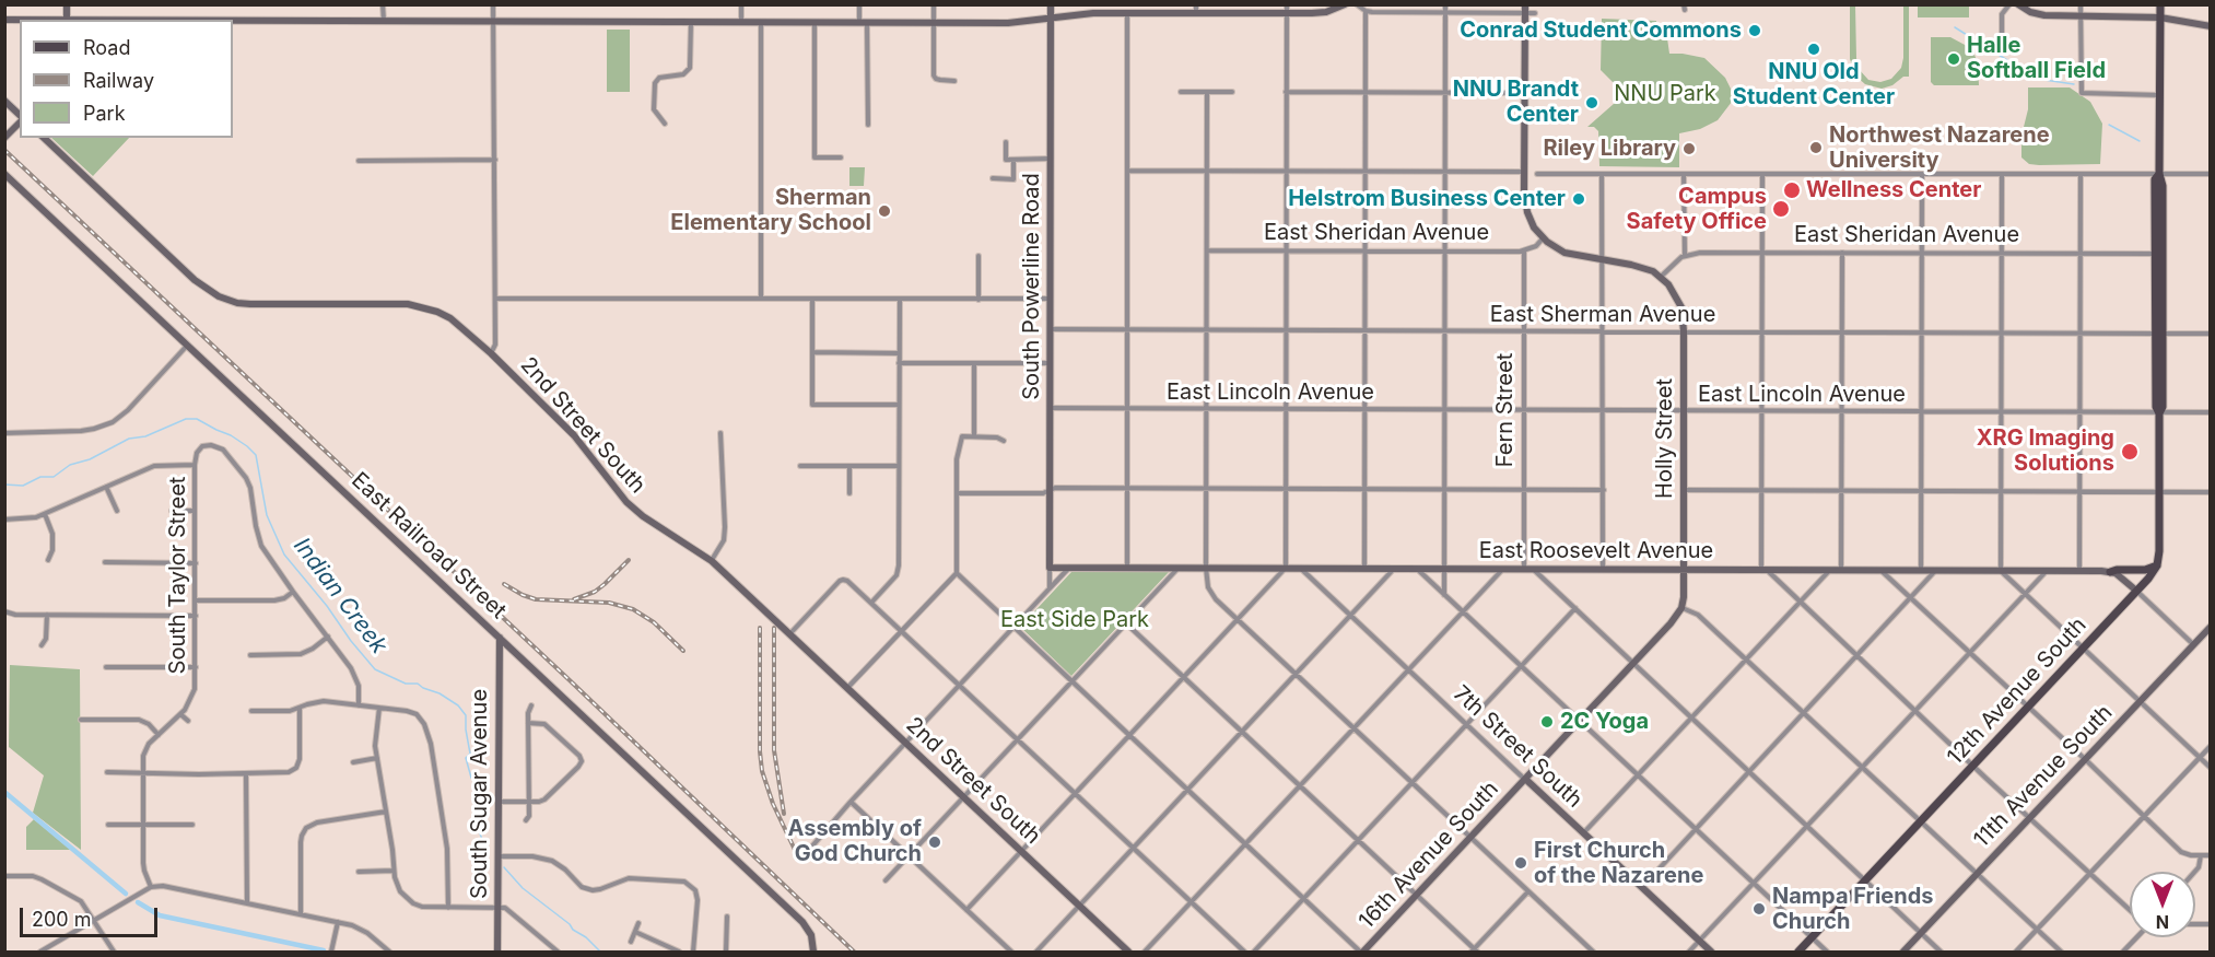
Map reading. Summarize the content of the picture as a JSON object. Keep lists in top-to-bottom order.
{
  "streets": {
    "main road": ["12th Avenue South"],
    "street": [
      "East Sheridan Avenue",
      "South Powerline Road",
      "East Sherman Avenue",
      "East Lincoln Avenue",
      "Fern Street",
      "2nd Street South",
      "Holly Street",
      "East Railroad Street",
      "East Roosevelt Avenue",
      "South Taylor Street",
      "7th Street South",
      "11th Avenue South",
      "South Sugar Avenue",
      "16th Avenue South"
    ]
  },
  "crossings": [
    ["East Sheridan Avenue", "Fern Street"],
    ["South Powerline Road", "East Sherman Avenue"],
    ["South Powerline Road", "East Lincoln Avenue"],
    ["South Powerline Road", "East Roosevelt Avenue"],
    ["East Sherman Avenue", "Fern Street"],
    ["East Sherman Avenue", "Holly Street"],
    ["East Lincoln Avenue", "Fern Street"],
    ["East Lincoln Avenue", "Holly Street"],
    ["Fern Street", "East Roosevelt Avenue"],
    ["Holly Street", "East Roosevelt Avenue"],
    ["Holly Street", "16th Avenue South"],
    ["East Railroad Street", "South Sugar Avenue"],
    ["East Roosevelt Avenue", "7th Street South"],
    ["7th Street South", "16th Avenue South"]
  ],
  "water": ["Indian Creek"],
  "parks": ["NNU Park", "East Side Park"],
  "places": [
    "Conrad Student Commons",
    "NNU Old Student Center",
    "Halle Softball Field",
    "NNU Brandt Center",
    "Northwest Nazarene University",
    "Riley Library",
    "Wellness Center",
    "Helstrom Business Center",
    "Campus Safety Office",
    "Sherman Elementary School",
    "XRG Imaging Solutions",
    "2C Yoga",
    "Assembly of God Church",
    "First Church of the Nazarene",
    "Nampa Friends Church"
  ],
  "legend": ["Road", "Railway", "Park"],
  "scale_bar": "200 m",
  "north": "bottom"
}
